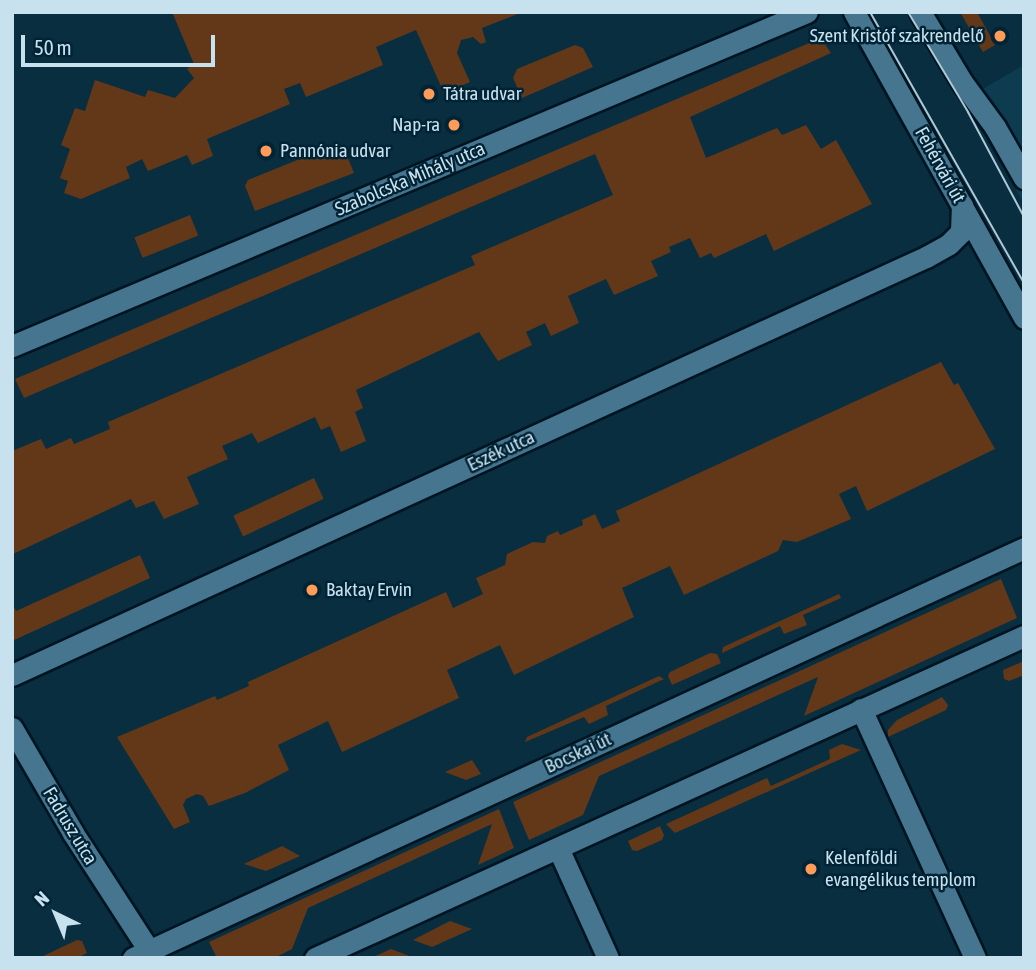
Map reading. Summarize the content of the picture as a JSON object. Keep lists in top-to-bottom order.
{
  "streets": {
    "street": [
      "Fehérvári út",
      "Szabolcska Mihály utca",
      "Eszék utca",
      "Bocskai út",
      "Fadrusz utca"
    ]
  },
  "crossings": [
    ["Fehérvári út", "Eszék utca"],
    ["Bocskai út", "Fadrusz utca"]
  ],
  "places": [
    "Szent Kristóf szakrendelő",
    "Tátra udvar",
    "Nap-ra",
    "Pannónia udvar",
    "Baktay Ervin",
    "Kelenföldi evangélikus templom"
  ],
  "scale_bar": "50 m",
  "north": "top left"
}
